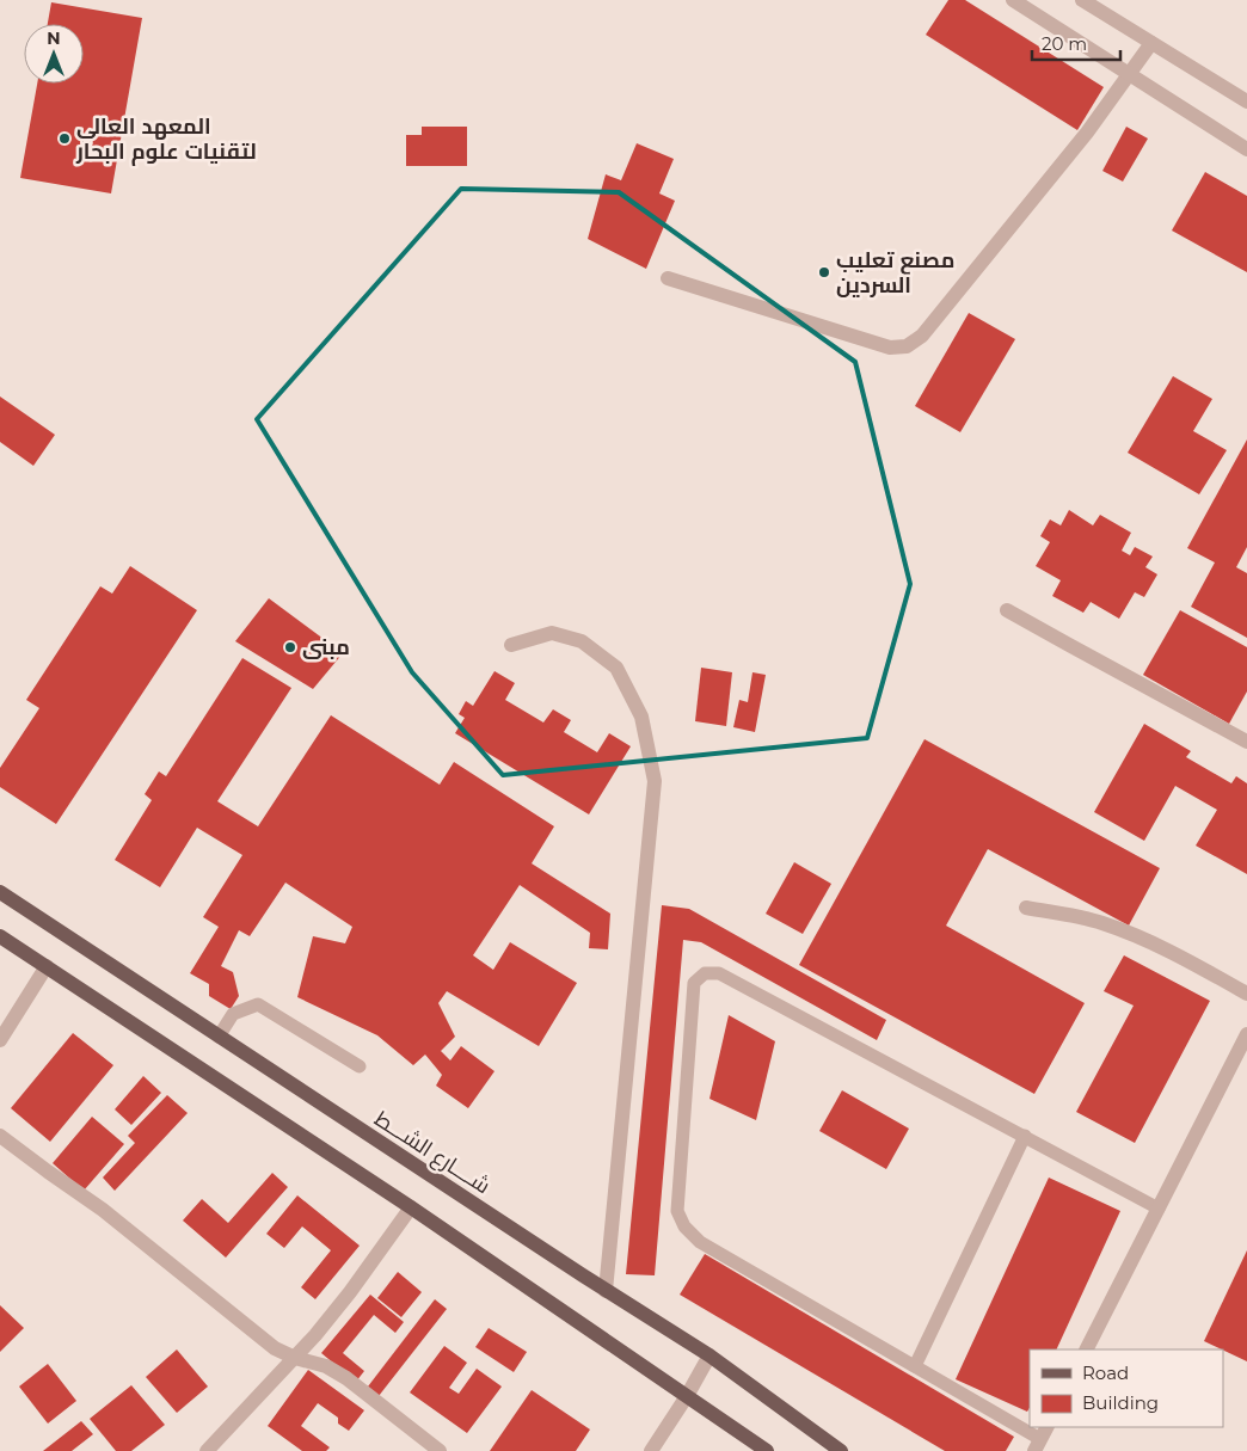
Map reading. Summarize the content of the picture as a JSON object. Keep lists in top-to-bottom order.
{
  "streets": {
    "main road": ["شــــارع الشـــط"]
  },
  "places": ["المعهد العالي لتقنيات علوم البحار", "مصنع تعليب السردين", "مبنى"],
  "legend": ["Road", "Building"],
  "scale_bar": "20 m",
  "north": "top"
}
